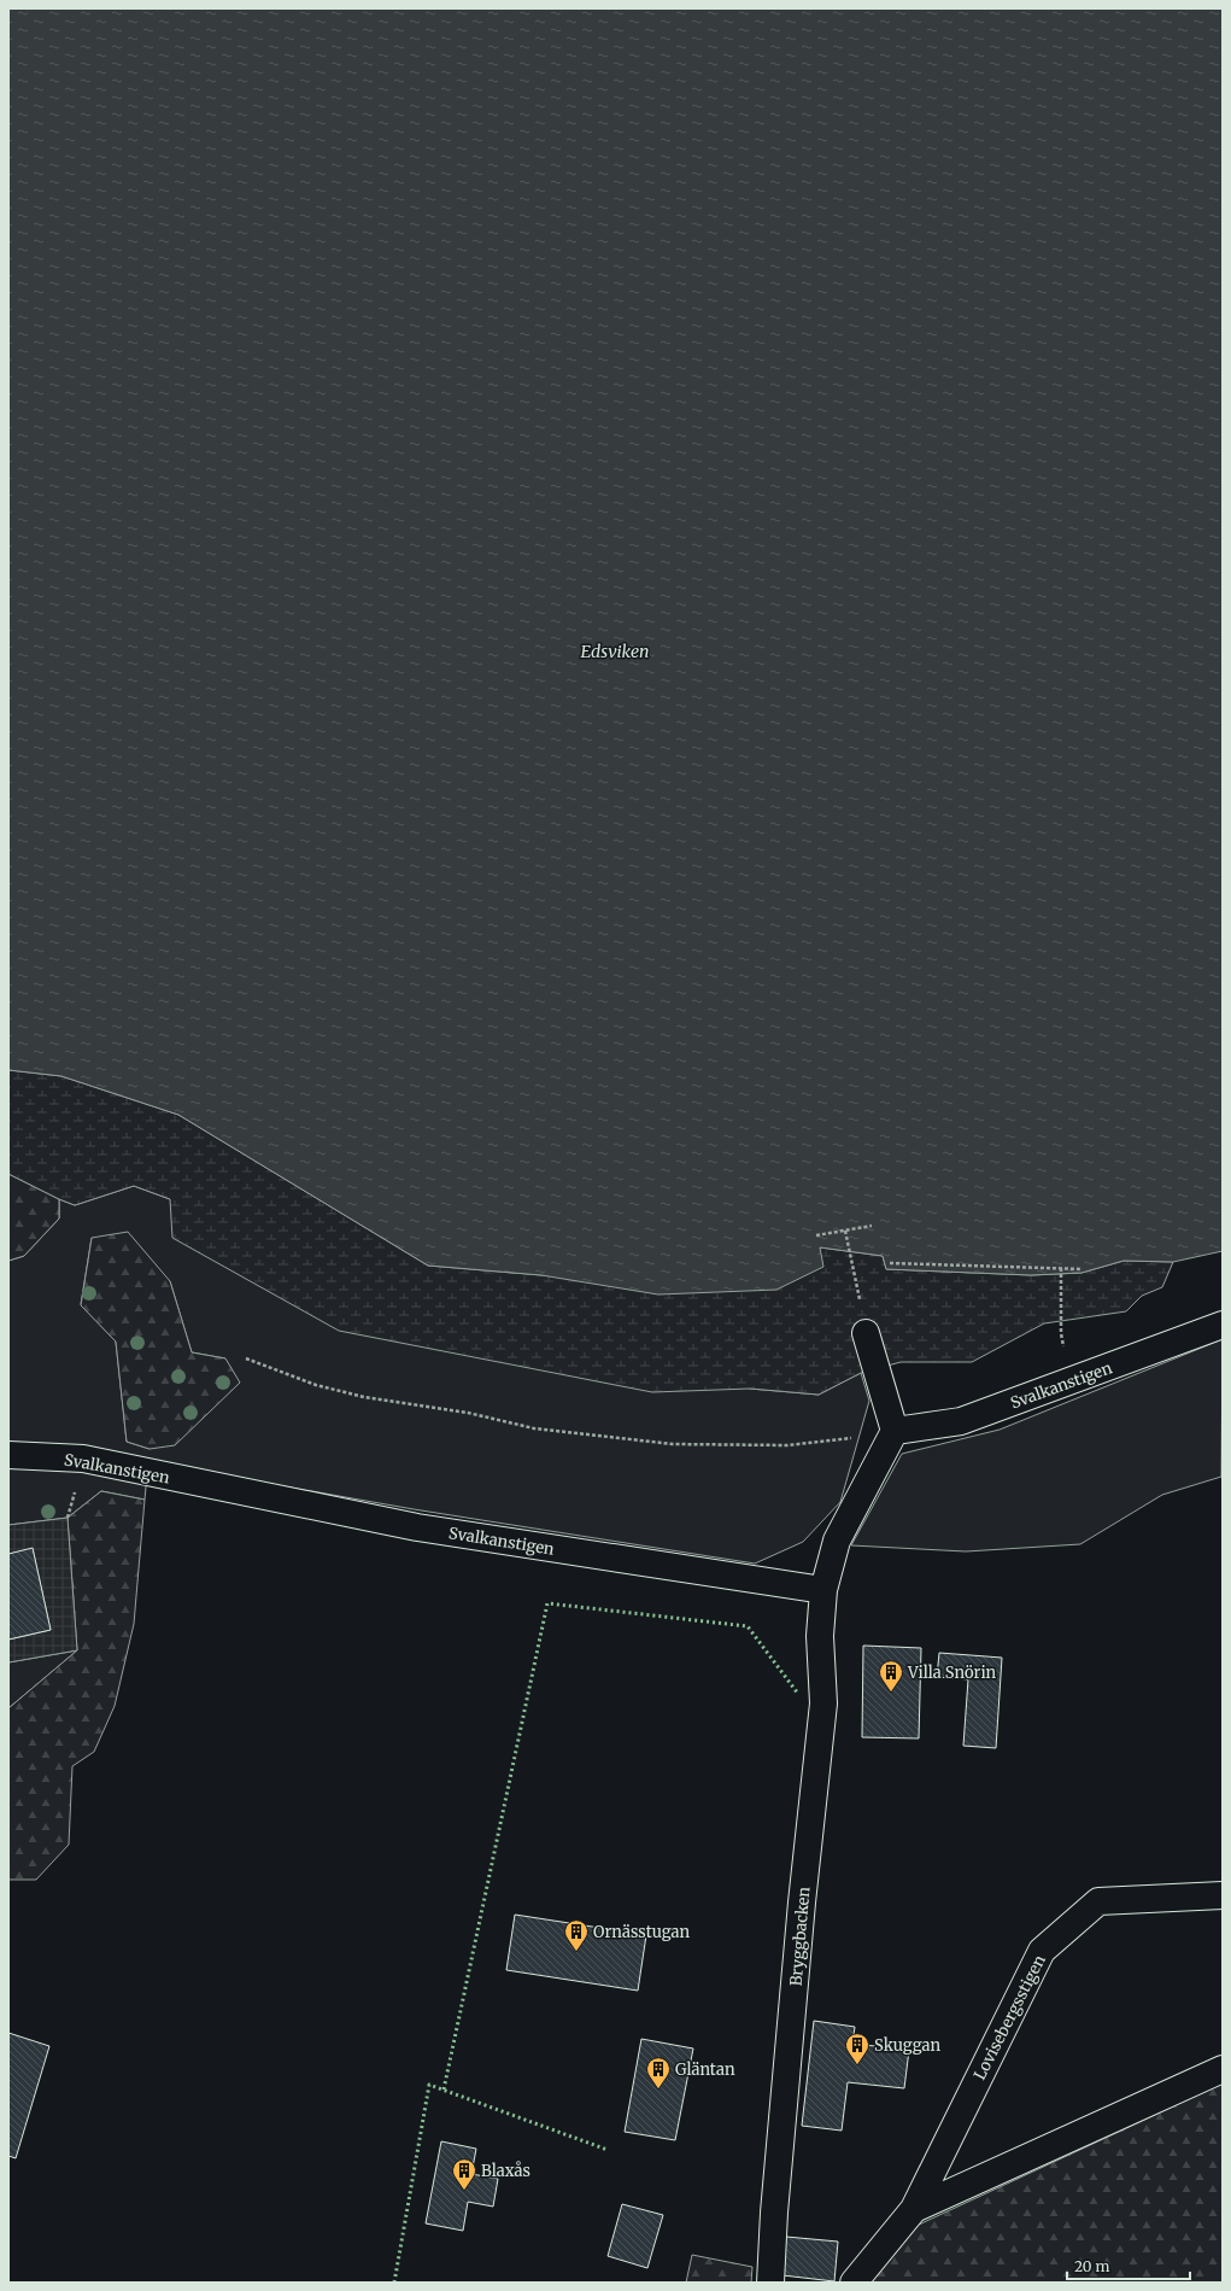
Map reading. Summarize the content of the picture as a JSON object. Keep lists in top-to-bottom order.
{
  "streets": {
    "lane": ["Svalkanstigen", "Bryggbacken", "Lovisebergsstigen"]
  },
  "crossings": [
    ["Svalkanstigen", "Bryggbacken"]
  ],
  "water": ["Edsviken"],
  "places": {
    "building": [
      "Villa Snörin",
      "Ornässtugan",
      "Skuggan",
      "Gläntan",
      "Blaxås"
    ]
  },
  "scale_bar": "20 m"
}
